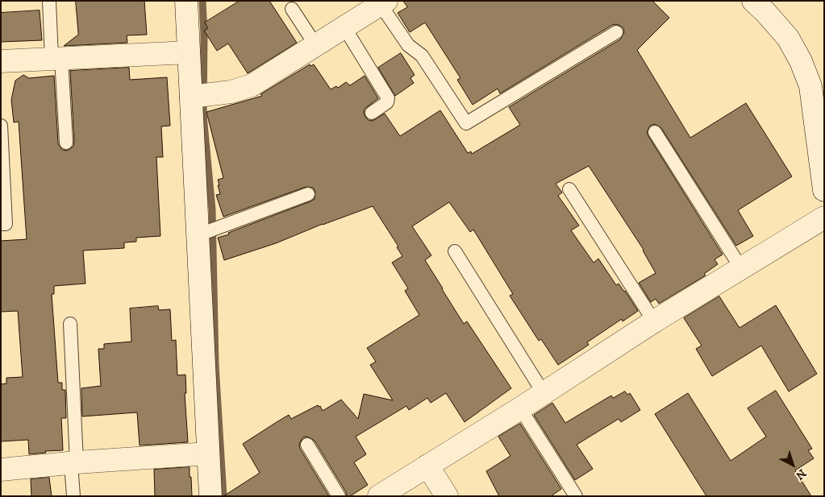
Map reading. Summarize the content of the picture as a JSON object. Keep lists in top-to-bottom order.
{
  "north": "bottom right"
}
